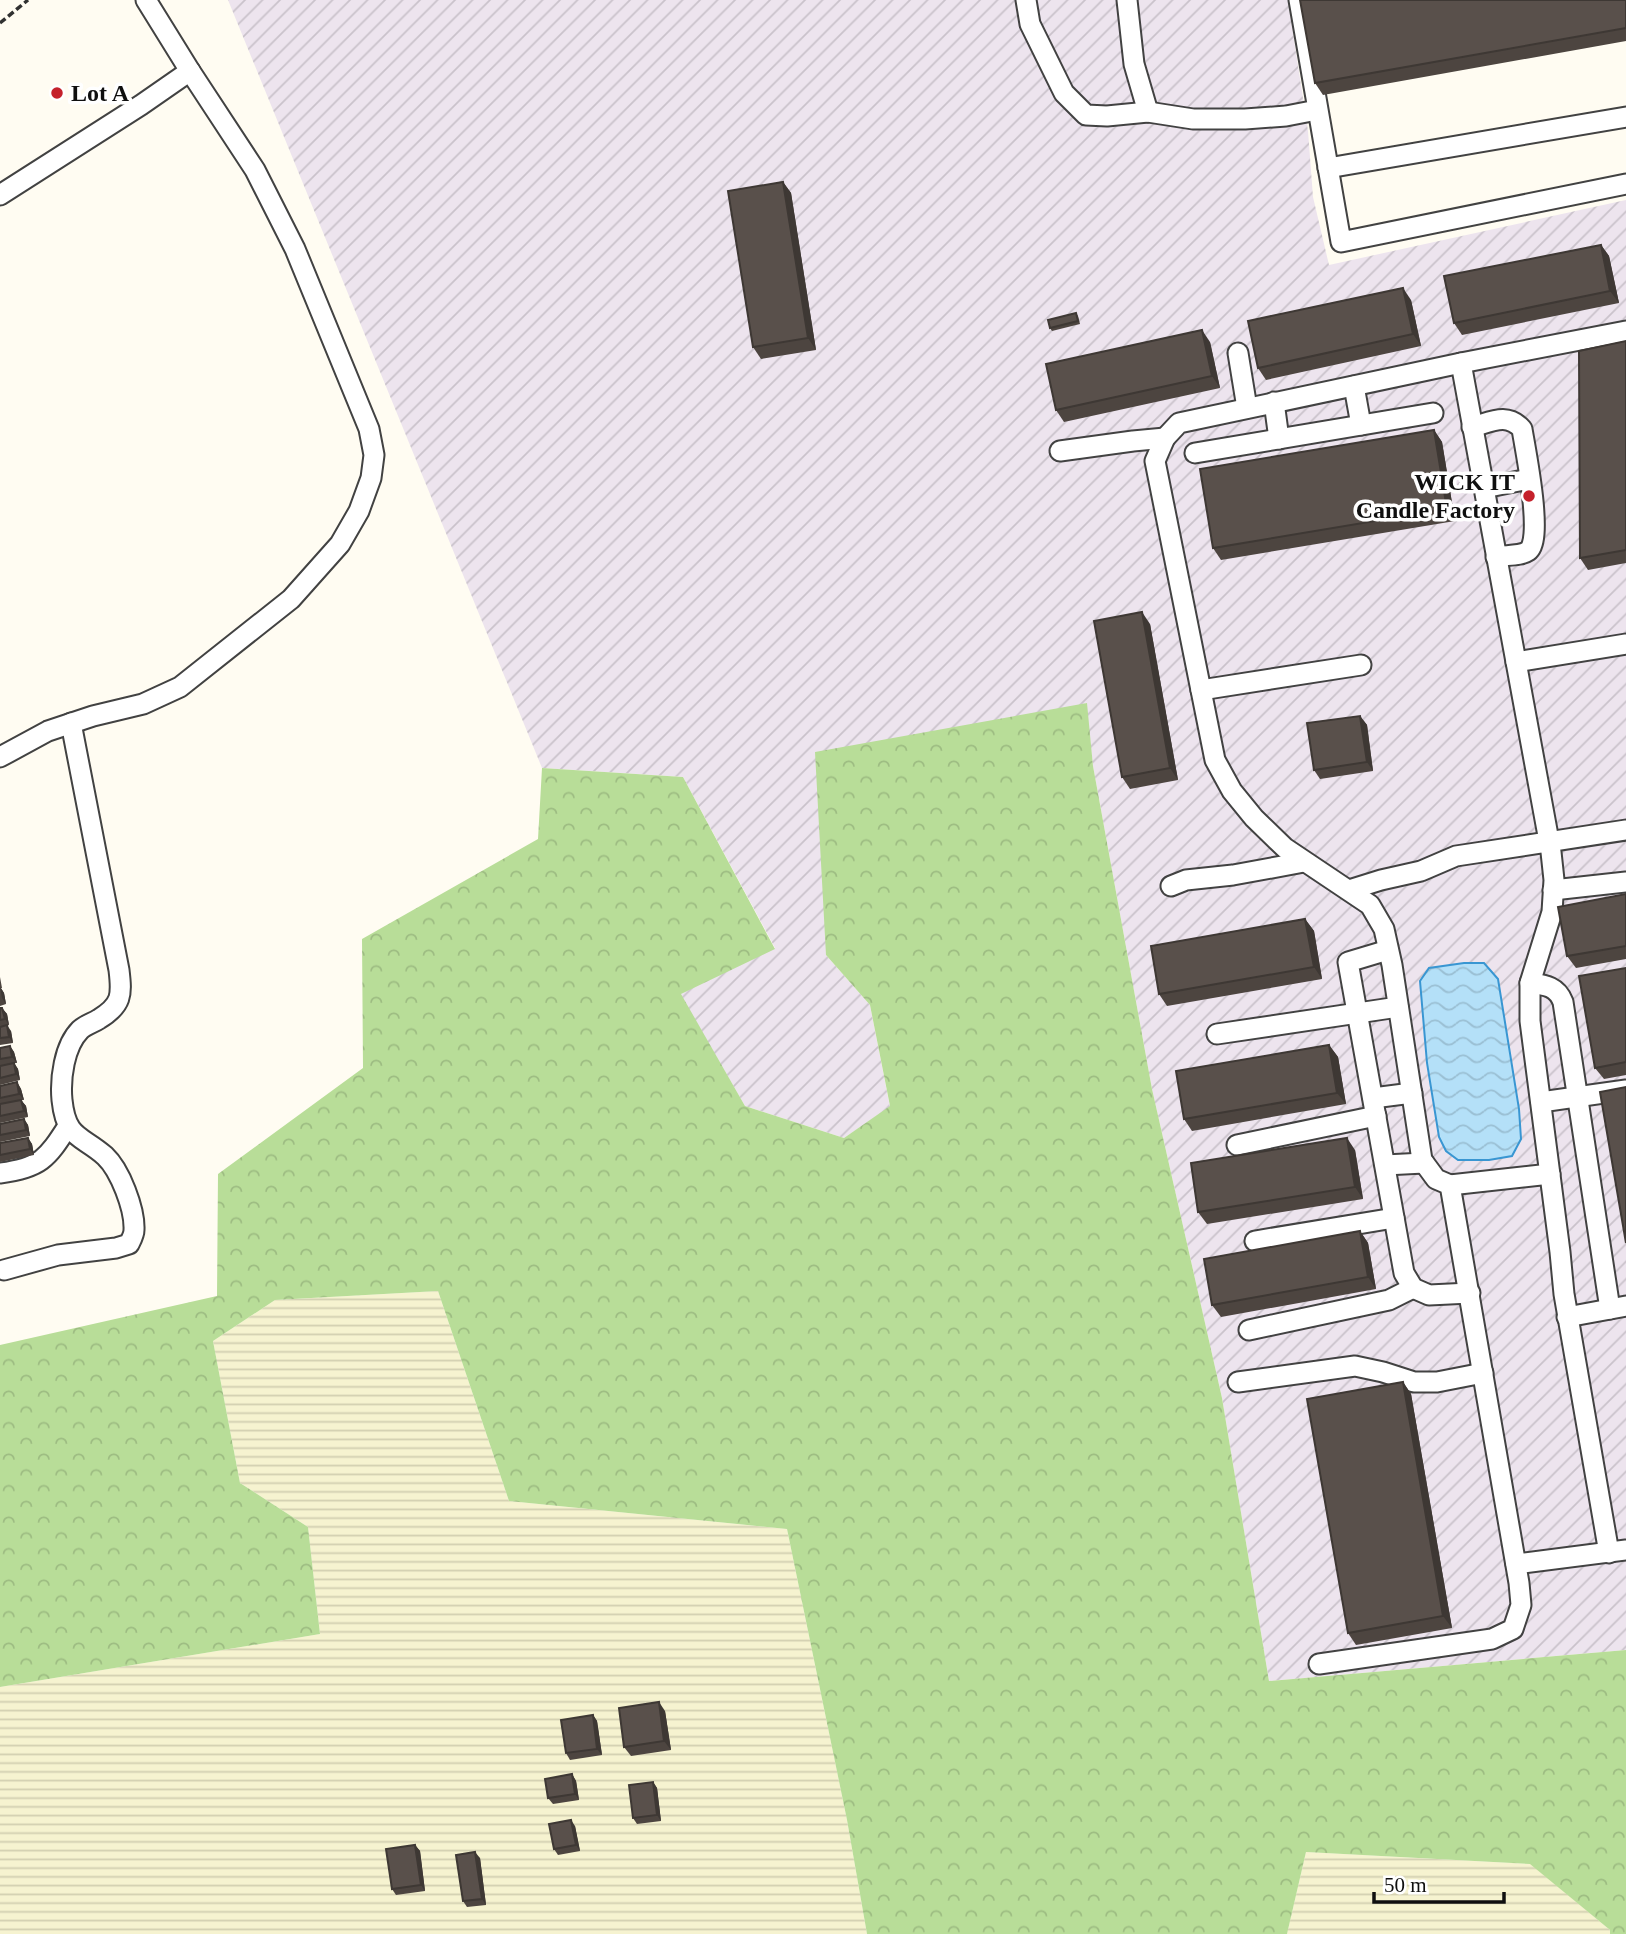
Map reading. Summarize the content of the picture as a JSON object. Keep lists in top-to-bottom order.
{
  "places": ["Lot A", "WICK IT Candle Factory"],
  "scale_bar": "50 m"
}
